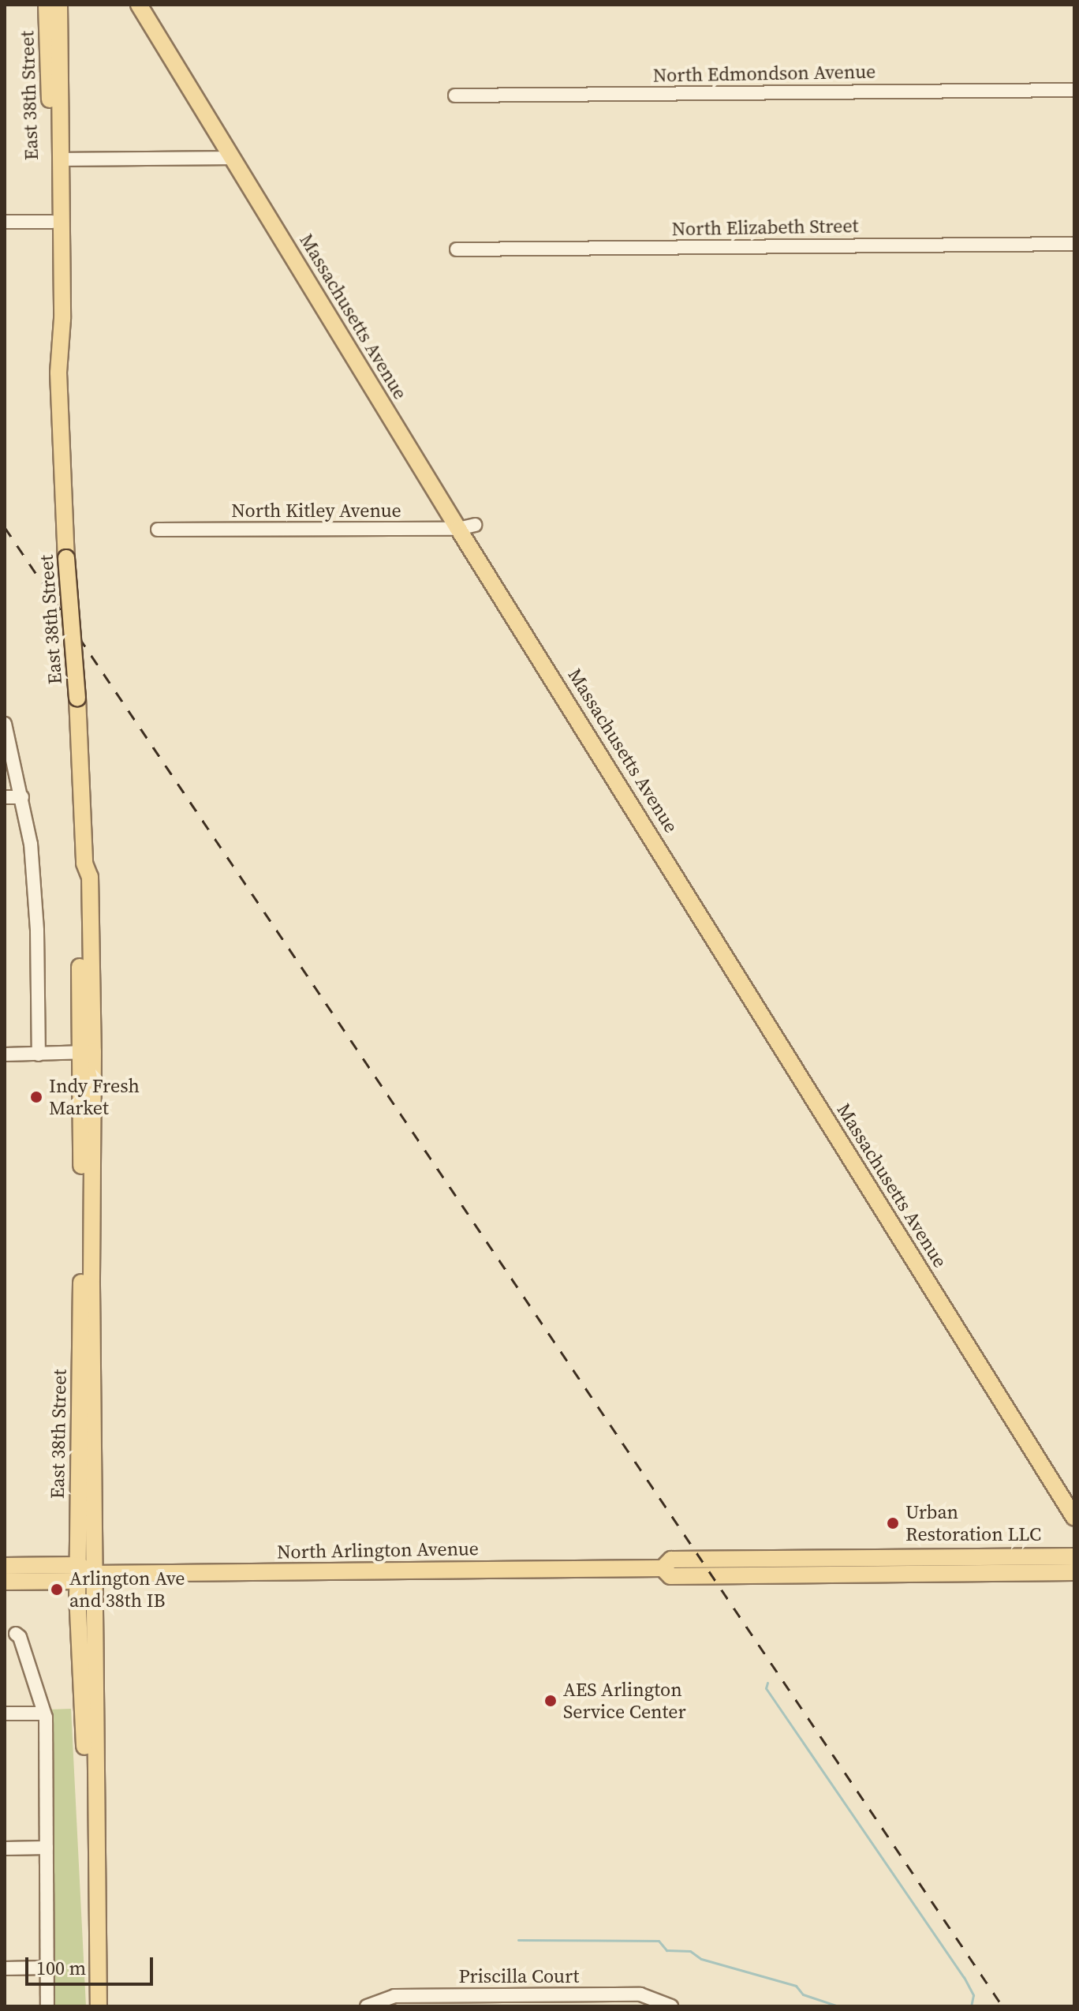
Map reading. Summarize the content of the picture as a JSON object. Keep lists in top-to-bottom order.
{
  "streets": {
    "main road": ["East 38th Street", "Massachusetts Avenue", "North Arlington Avenue"],
    "street": [
      "North Edmondson Avenue",
      "North Elizabeth Street",
      "North Kitley Avenue",
      "Priscilla Court"
    ]
  },
  "crossings": [
    ["East 38th Street", "North Arlington Avenue"],
    ["Massachusetts Avenue", "North Kitley Avenue"]
  ],
  "places": [
    "Indy Fresh Market",
    "Urban Restoration LLC",
    "Arlington Ave and 38th IB",
    "AES Arlington Service Center"
  ],
  "scale_bar": "100 m"
}
